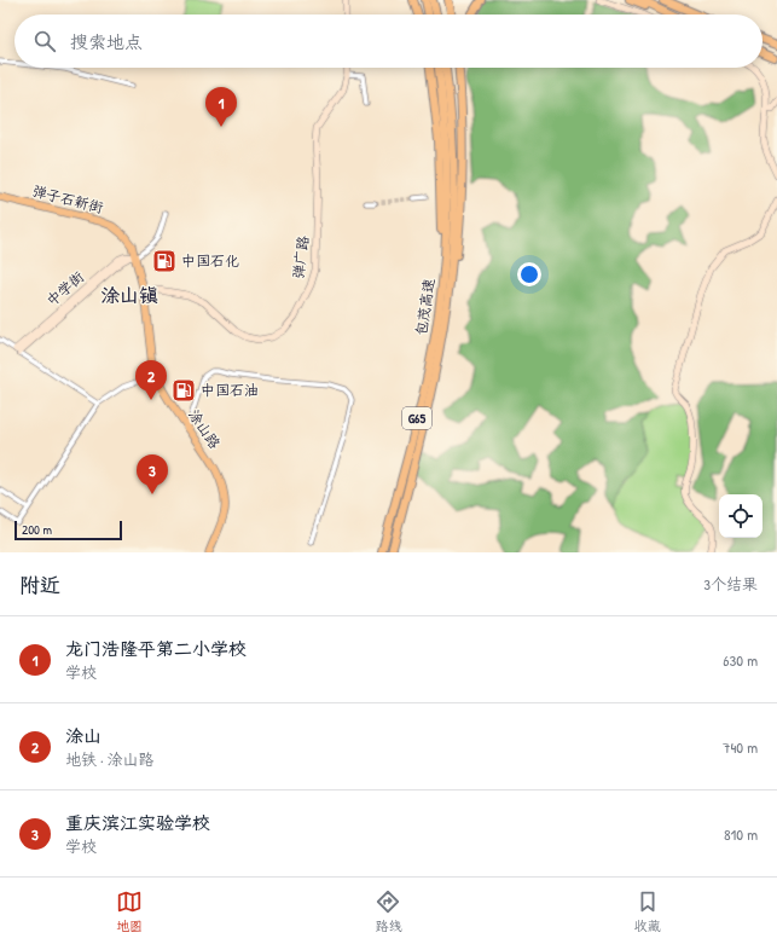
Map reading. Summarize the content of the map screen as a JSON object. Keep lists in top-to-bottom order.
{
  "streets": {
    "highway": ["包茂高速", "G65"],
    "main road": ["弹子石新街", "涂山路"],
    "street": ["弹广路", "中学街"]
  },
  "crossings": [
    ["弹子石新街", "弹广路"],
    ["弹子石新街", "中学街"],
    ["弹子石新街", "涂山路"],
    ["弹广路", "涂山路"]
  ],
  "districts": ["涂山镇"],
  "places": {
    "fuel station": ["中国石化", "中国石油"]
  },
  "scale_bar": "200 m",
  "page": {
    "search": "搜索地点",
    "pins": ["1", "2", "3"],
    "scale": "200 m",
    "heading": ["附近", "3个结果"],
    "list": [
      {
        "mark": "1",
        "name": "龙门浩隆平第二小学校",
        "note": "学校",
        "value": "630 m"
      },
      {
        "mark": "2",
        "name": "涂山",
        "note": "地铁 · 涂山路",
        "value": "740 m"
      },
      {
        "mark": "3",
        "name": "重庆滨江实验学校",
        "note": "学校",
        "value": "810 m"
      }
    ],
    "nav": ["地图", "路线", "收藏"]
  }
}
